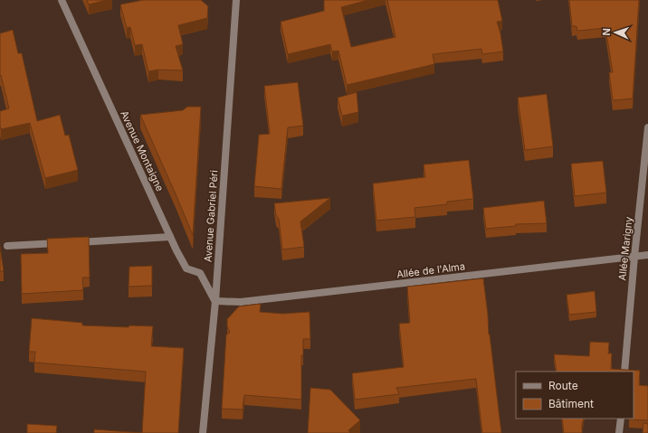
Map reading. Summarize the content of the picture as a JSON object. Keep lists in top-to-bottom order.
{
  "streets": {
    "street": [
      "Avenue Montaigne",
      "Avenue Gabriel Péri",
      "Allée Marigny",
      "Allée de l'Alma"
    ]
  },
  "crossings": [
    ["Avenue Montaigne", "Avenue Gabriel Péri"],
    ["Avenue Montaigne", "Allée de l'Alma"],
    ["Avenue Gabriel Péri", "Allée de l'Alma"],
    ["Allée Marigny", "Allée de l'Alma"]
  ],
  "legend": ["Route", "Bâtiment"],
  "north": "left"
}
